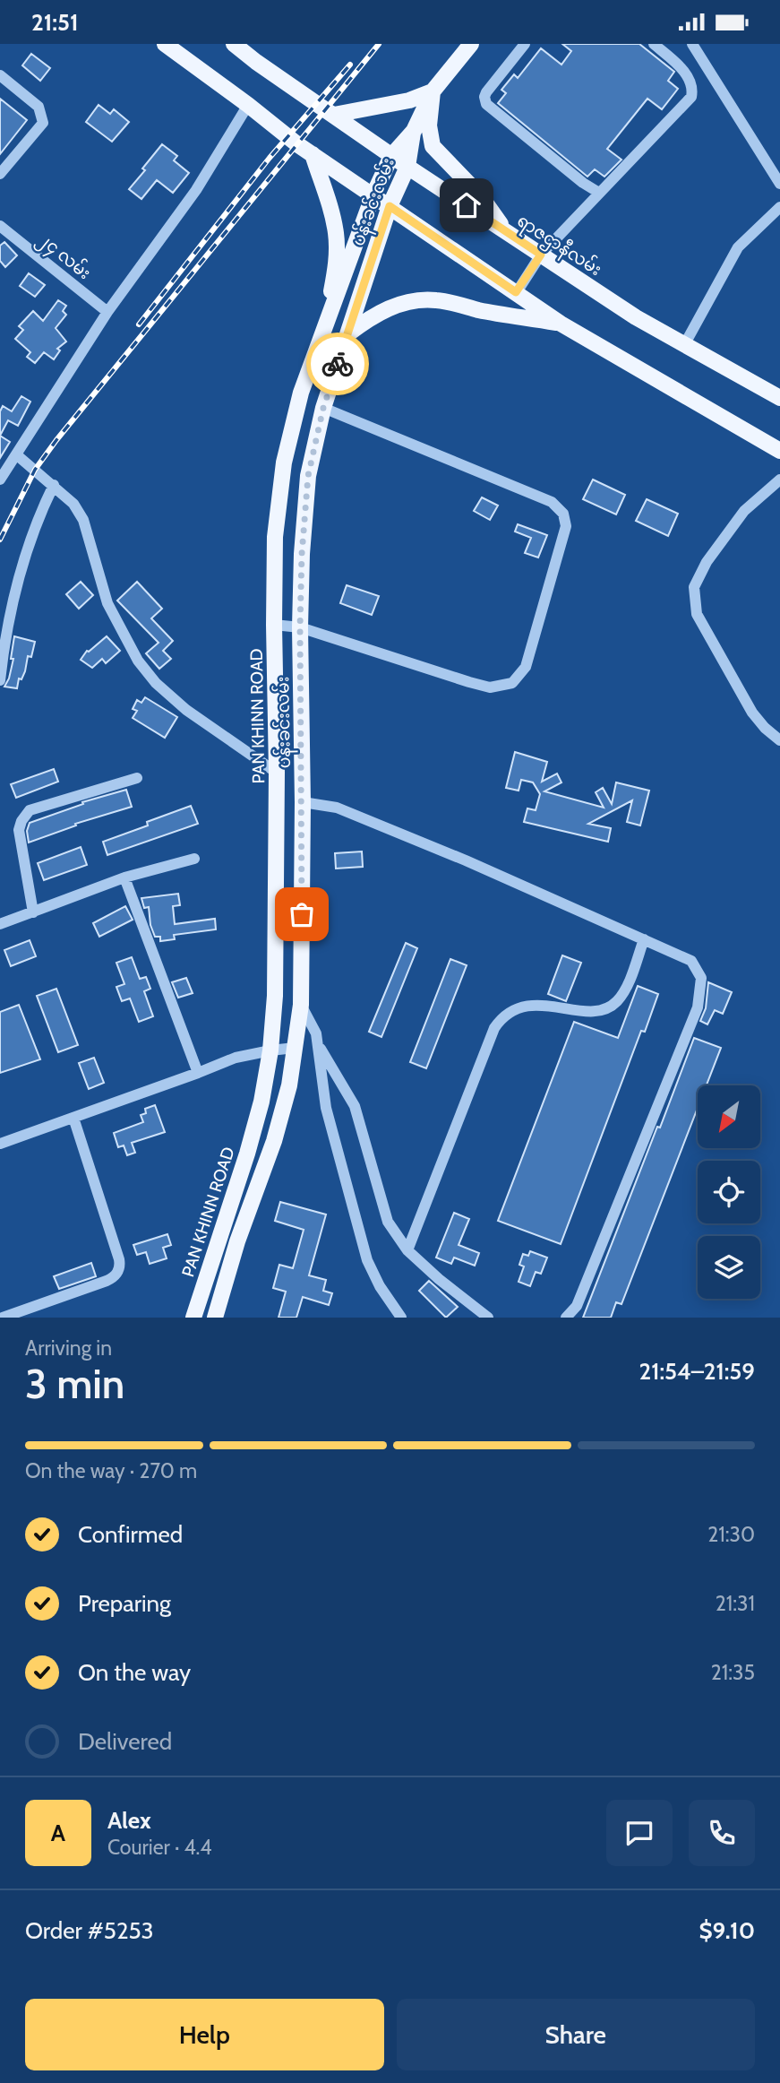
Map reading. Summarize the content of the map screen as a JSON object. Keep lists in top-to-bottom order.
{
  "streets": {
    "main road": ["ပန်းခင်းလမ်း", "ရာဇဌာနီလမ်း", "PAN KHINN ROAD"],
    "street": ["၂၄ လမ်း"]
  },
  "crossings": [
    ["ပန်းခင်းလမ်း", "ရာဇဌာနီလမ်း"],
    ["ပန်းခင်းလမ်း", "PAN KHINN ROAD"],
    ["ရာဇဌာနီလမ်း", "PAN KHINN ROAD"]
  ],
  "north": "bottom left",
  "page": {
    "status": "21:51",
    "heading": ["3 min", "Arriving in", "21:54–21:59"],
    "panel": [
      "Alex",
      "Courier · 4.4",
      "Order #5253",
      "$9.10"
    ],
    "bar": "On the way · 270 m",
    "list": [
      ["Confirmed", "21:30"],
      ["Preparing", "21:31"],
      ["On the way", "21:35"],
      "Delivered"
    ],
    "round": "A",
    "buttons": ["Help", "Share"]
  }
}
